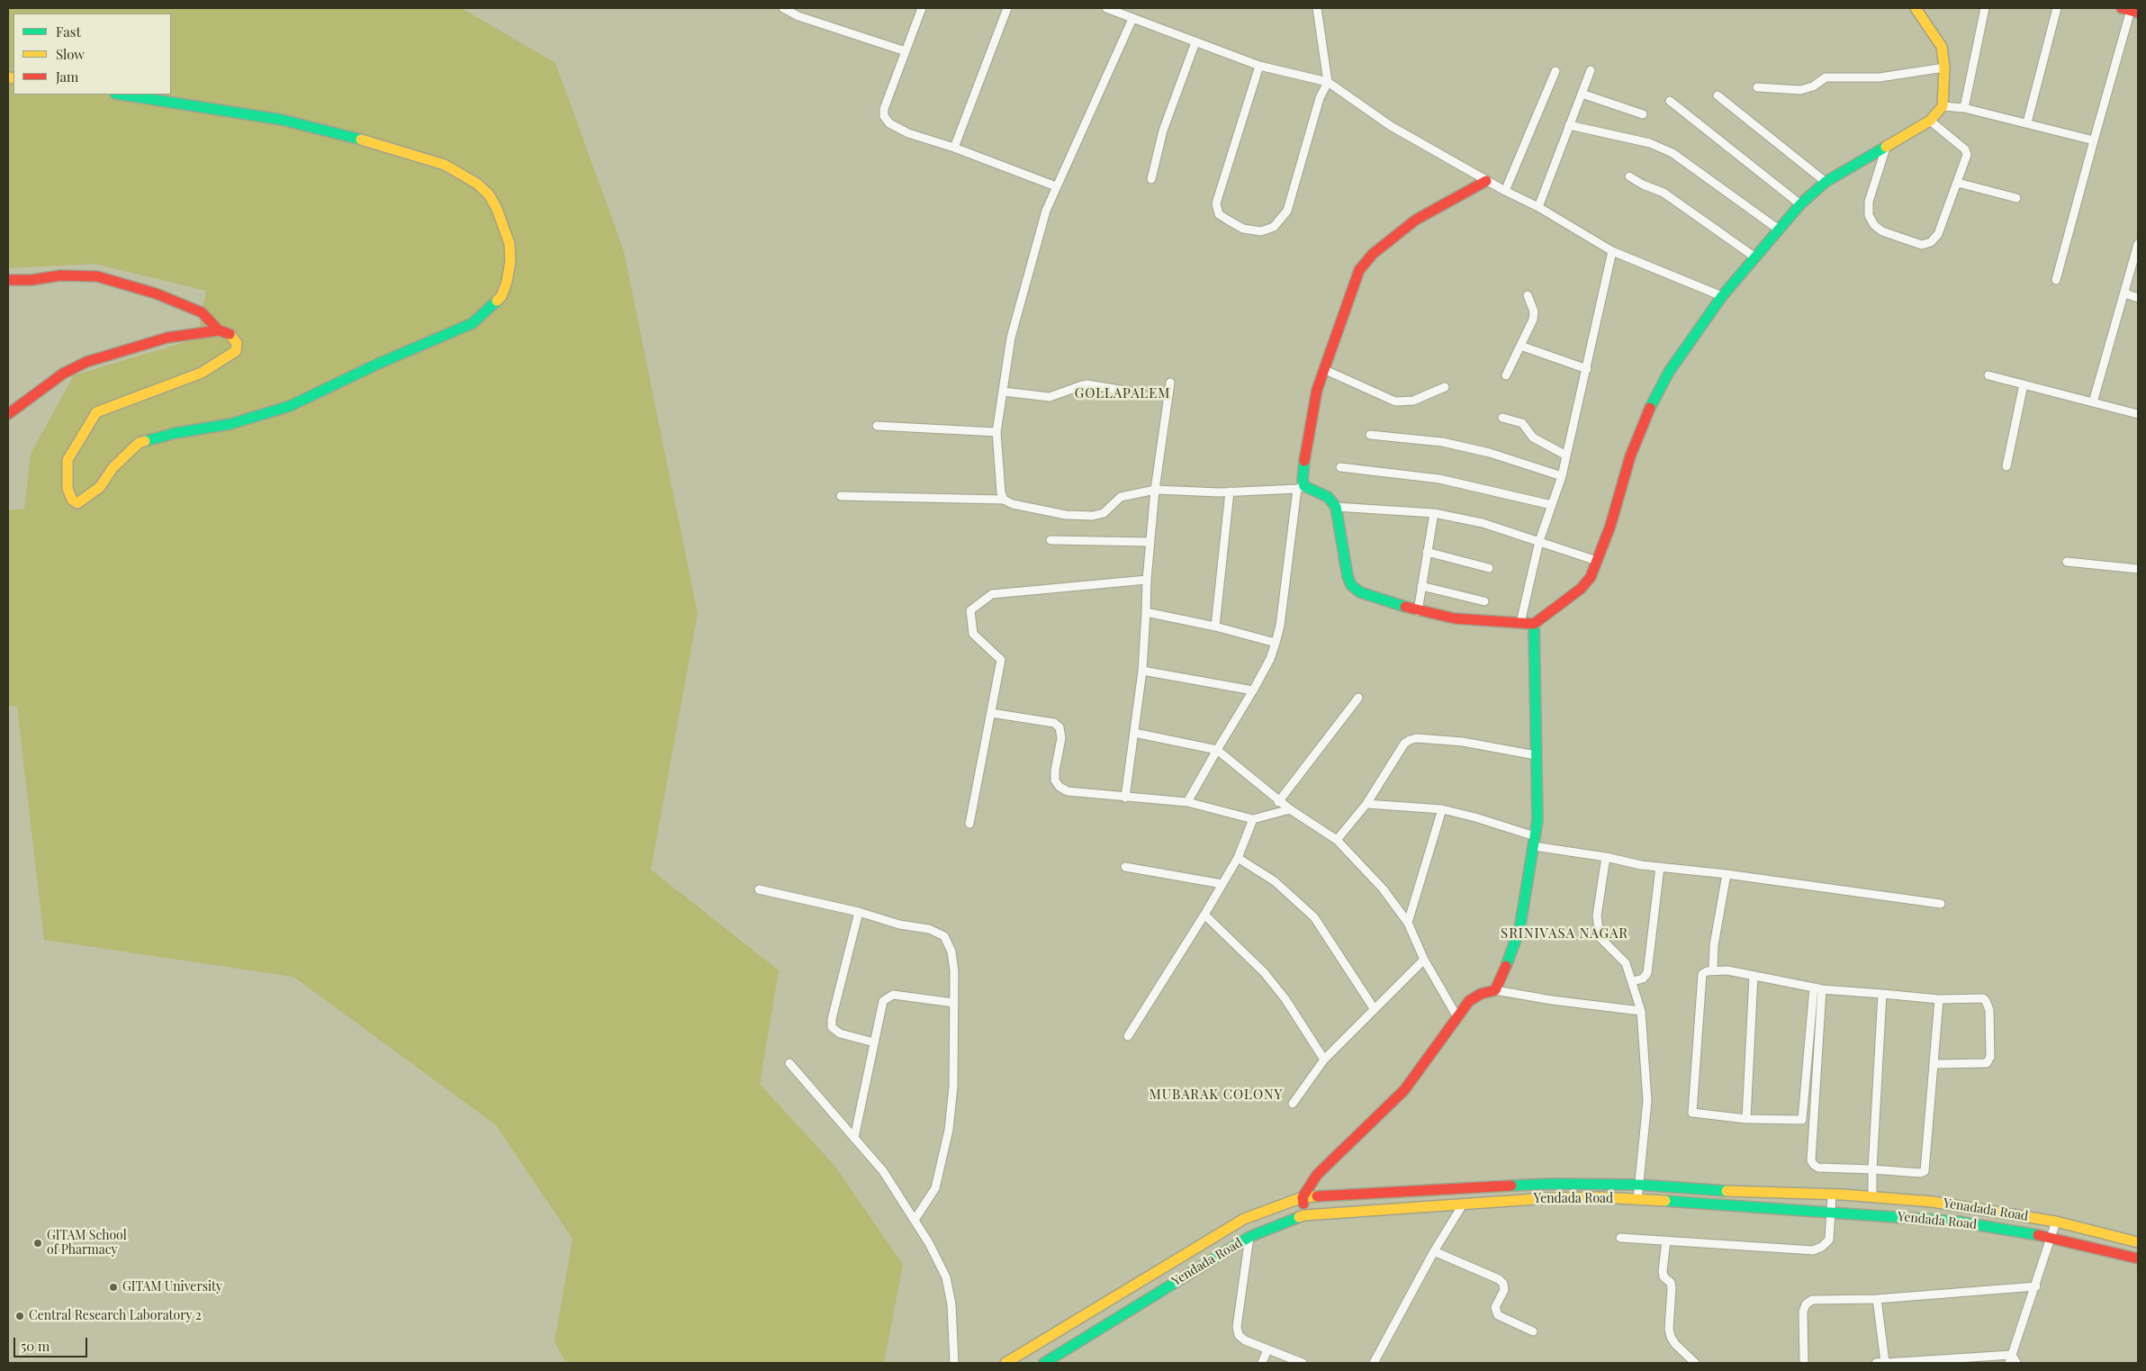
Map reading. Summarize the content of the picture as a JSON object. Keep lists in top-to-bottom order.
{
  "streets": {
    "street": ["Yendada Road", "Yenadada Road"]
  },
  "crossings": [
    ["Yendada Road", "Yenadada Road"]
  ],
  "districts": ["GOLLAPALEM", "SRINIVASA NAGAR", "MUBARAK COLONY"],
  "places": ["GITAM School of Pharmacy", "GITAM University", "Central Research Laboratory 2"],
  "legend": ["Fast", "Slow", "Jam"],
  "scale_bar": "50 m"
}
